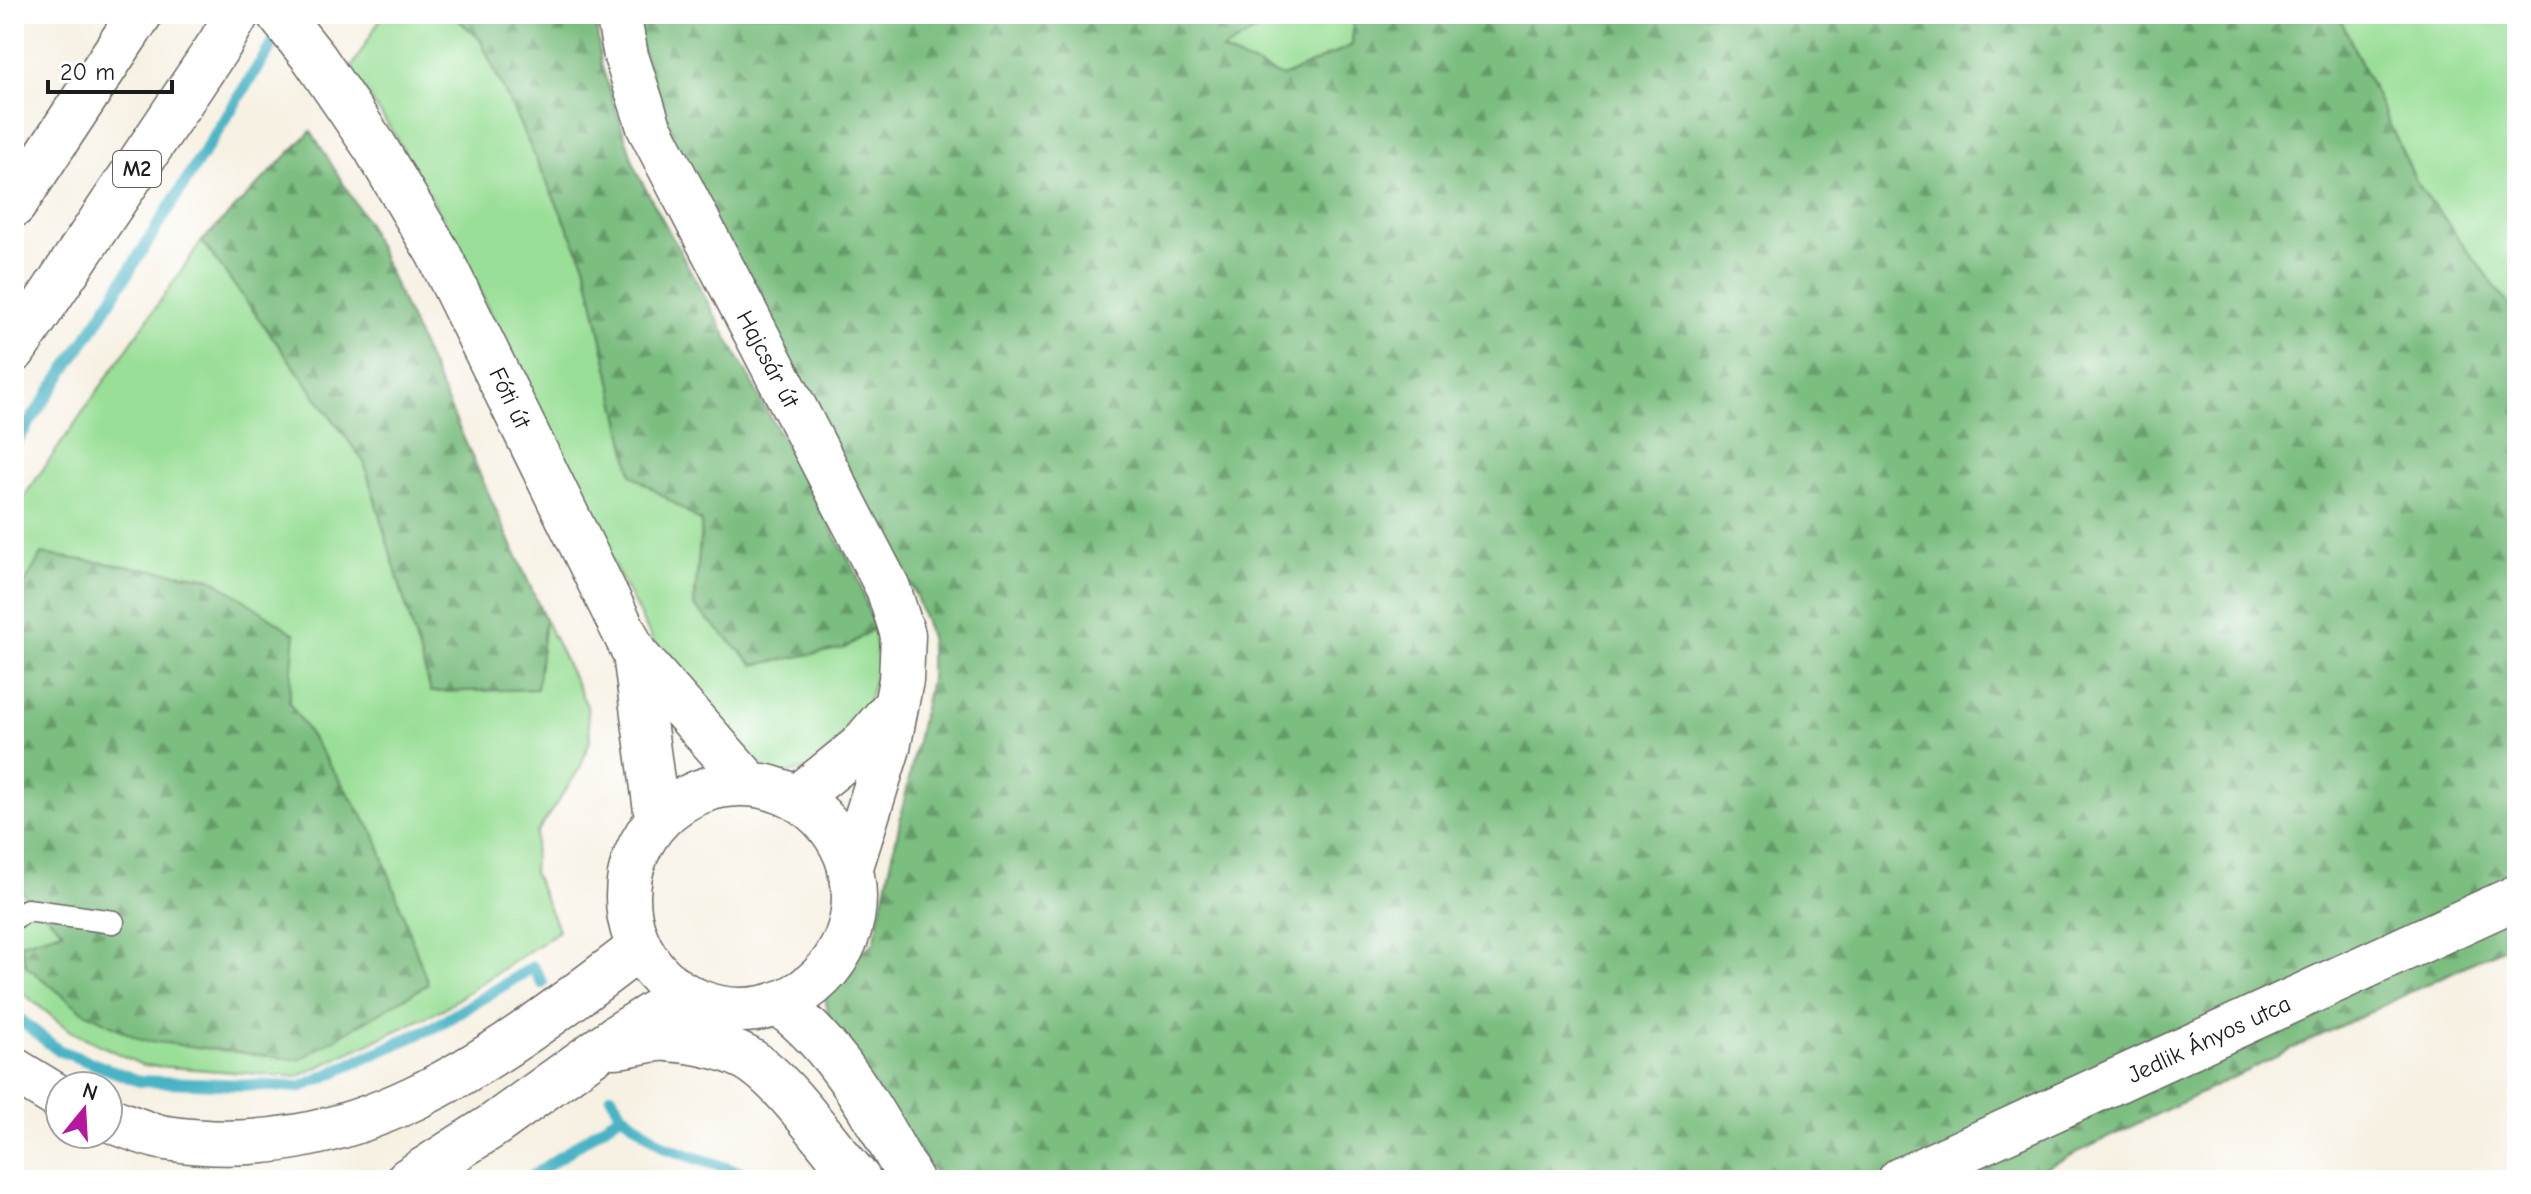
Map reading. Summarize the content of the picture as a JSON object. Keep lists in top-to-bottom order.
{
  "streets": {
    "main road": [
      "M2",
      "Hajcsár út",
      "Fóti út",
      "Jedlik Ányos utca"
    ]
  },
  "crossings": [
    ["Hajcsár út", "Fóti út"]
  ],
  "scale_bar": "20 m",
  "north": "top"
}
